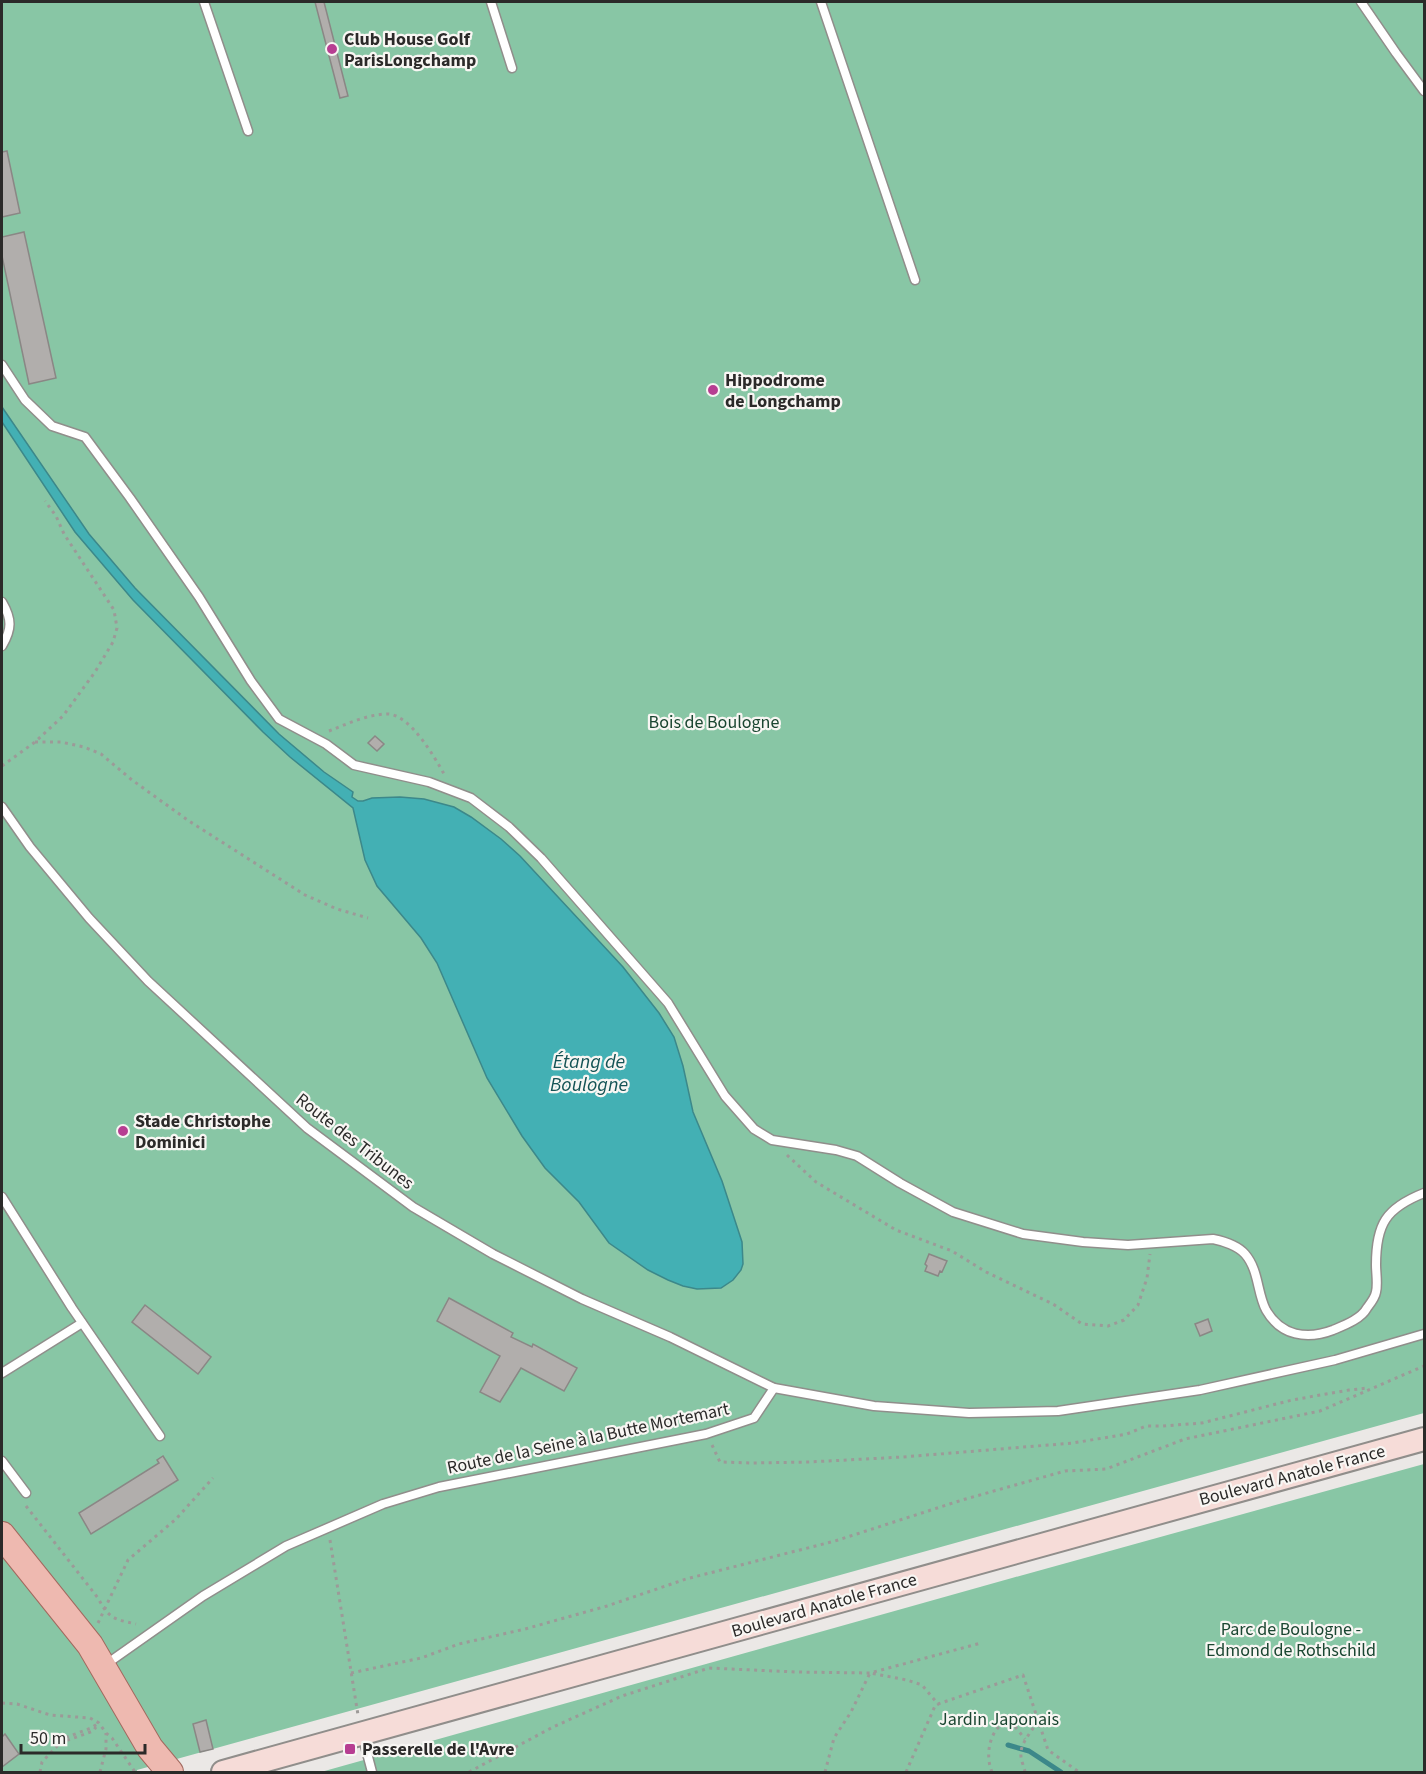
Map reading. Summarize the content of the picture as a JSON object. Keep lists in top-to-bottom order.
{
  "streets": {
    "main road": ["Boulevard Anatole France"],
    "lane": ["Route des Tribunes", "Route de la Seine à la Butte Mortemart"]
  },
  "crossings": [
    ["Route des Tribunes", "Route de la Seine à la Butte Mortemart"]
  ],
  "water": ["Étang de Boulogne"],
  "parks": ["Bois de Boulogne", "Parc de Boulogne - Edmond de Rothschild", "Jardin Japonais"],
  "places": {
    "other": ["Club House Golf ParisLongchamp", "Hippodrome de Longchamp", "Stade Christophe Dominici"],
    "transit": ["Passerelle de l'Avre"]
  },
  "scale_bar": "50 m"
}
